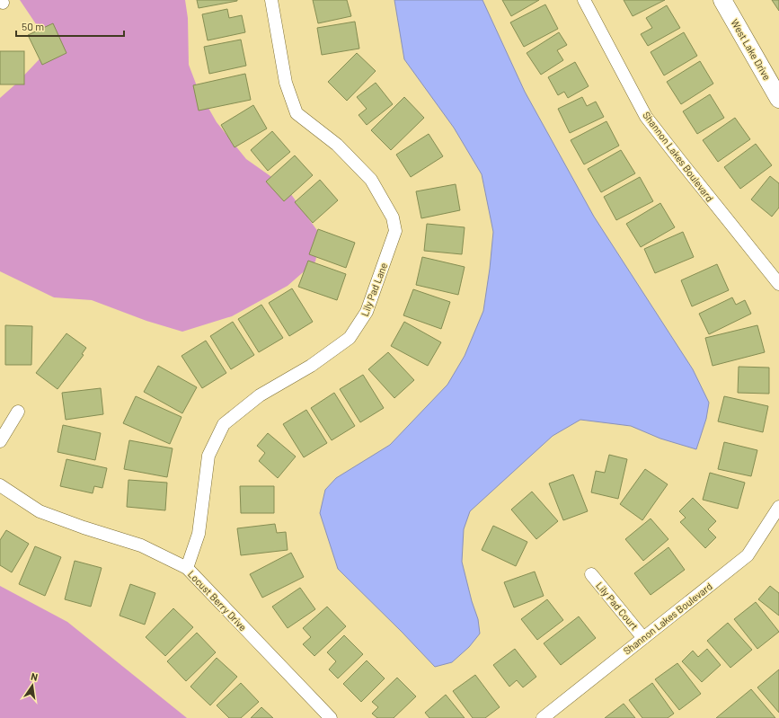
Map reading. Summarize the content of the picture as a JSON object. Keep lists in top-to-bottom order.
{
  "streets": {
    "street": [
      "West Lake Drive",
      "Shannon Lakes Boulevard",
      "Lily Pad Lane",
      "Locust Berry Drive",
      "Lily Pad Court"
    ]
  },
  "crossings": [
    ["Shannon Lakes Boulevard", "Lily Pad Court"],
    ["Lily Pad Lane", "Locust Berry Drive"]
  ],
  "scale_bar": "50 m",
  "north": "top"
}
